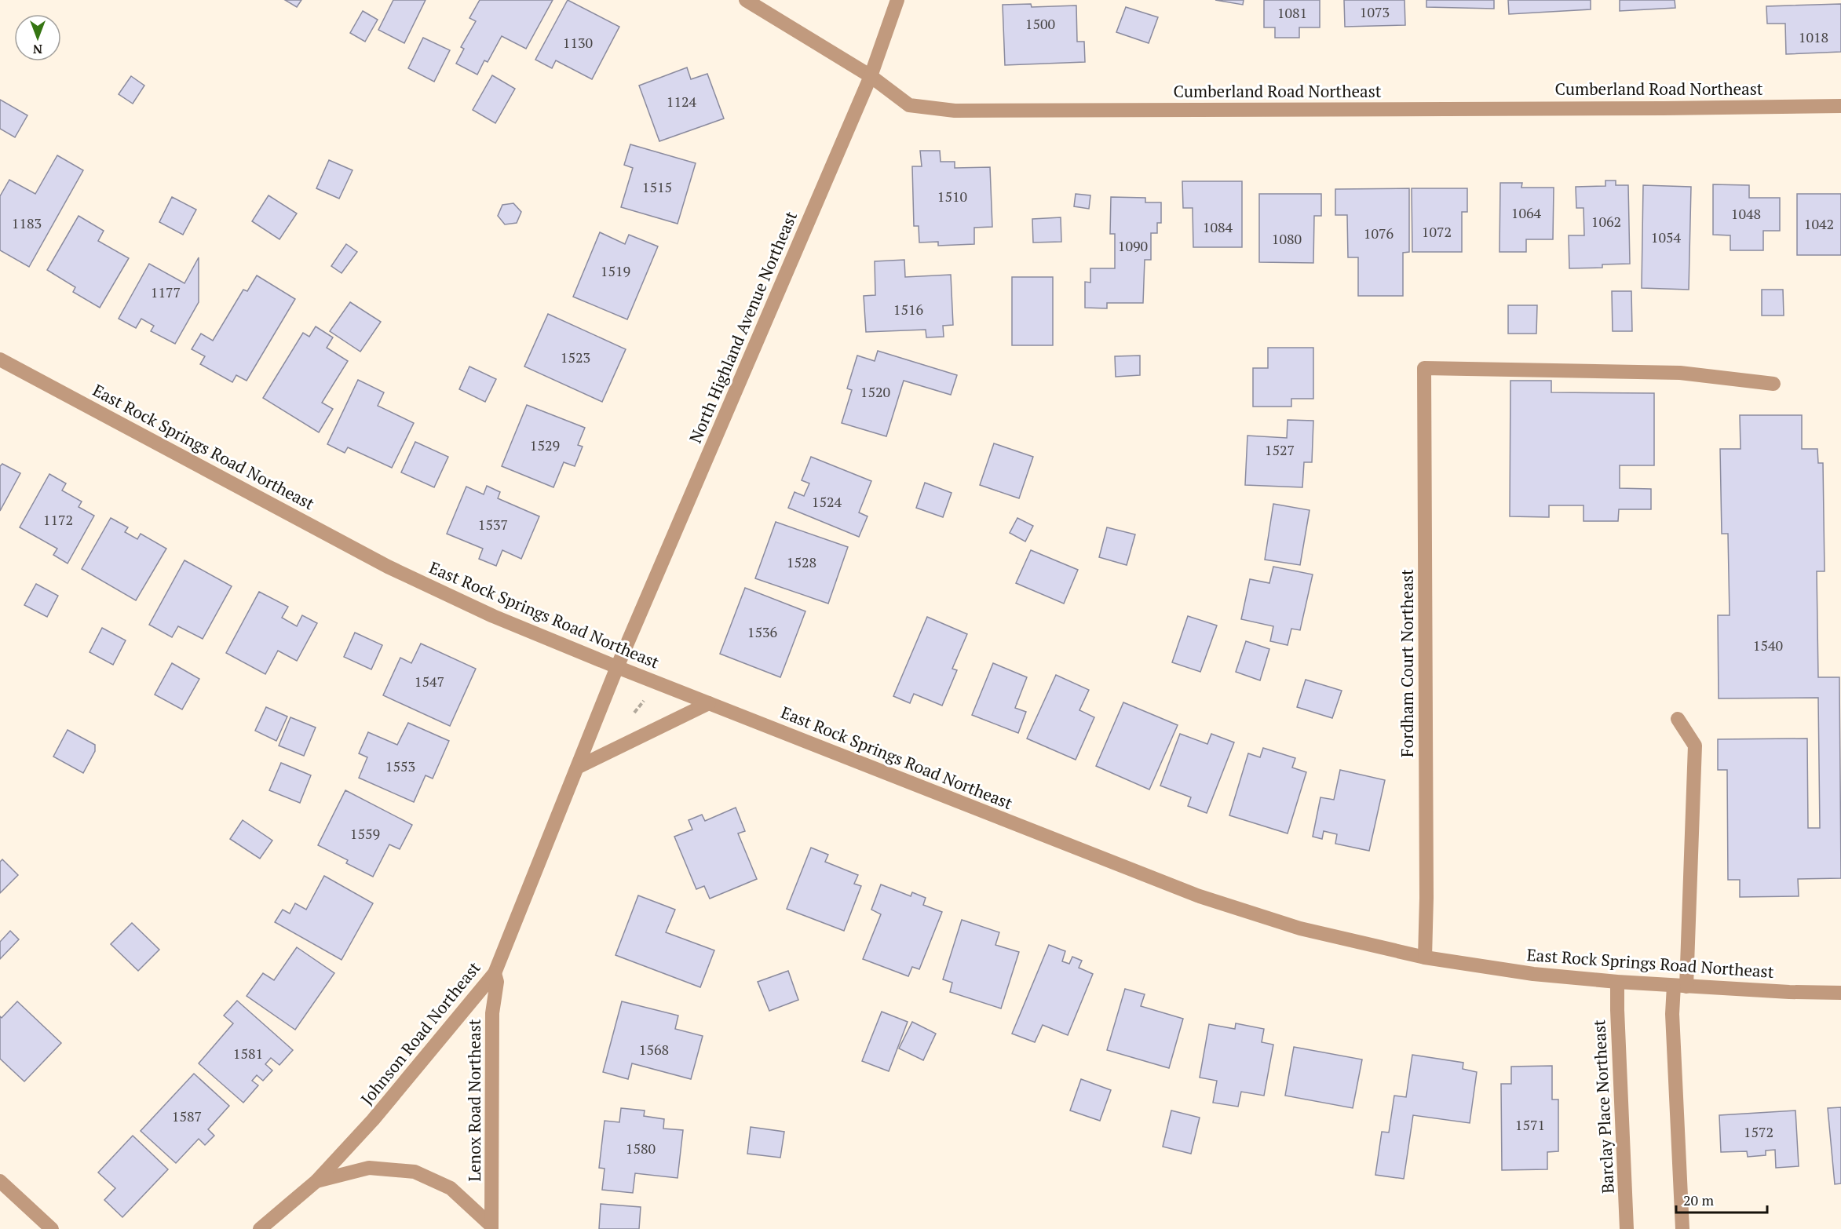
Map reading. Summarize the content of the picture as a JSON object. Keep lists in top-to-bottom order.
{
  "streets": {
    "street": [
      "Cumberland Road Northeast",
      "North Highland Avenue Northeast",
      "East Rock Springs Road Northeast",
      "Fordham Court Northeast",
      "Johnson Road Northeast",
      "Lenox Road Northeast",
      "Barclay Place Northeast"
    ]
  },
  "crossings": [
    ["Cumberland Road Northeast", "North Highland Avenue Northeast"],
    ["North Highland Avenue Northeast", "East Rock Springs Road Northeast"],
    ["North Highland Avenue Northeast", "Johnson Road Northeast"],
    ["East Rock Springs Road Northeast", "Fordham Court Northeast"],
    ["East Rock Springs Road Northeast", "Johnson Road Northeast"],
    ["East Rock Springs Road Northeast", "Barclay Place Northeast"],
    ["Johnson Road Northeast", "Lenox Road Northeast"]
  ],
  "house_numbers": [
    "1073",
    "1081",
    "1500",
    "1018",
    "1130",
    "1124",
    "1515",
    "1510",
    "1064",
    "1048",
    "1062",
    "1183",
    "1042",
    "1084",
    "1072",
    "1076",
    "1054",
    "1080",
    "1090",
    "1519",
    "1177",
    "1516",
    "1523",
    "1520",
    "1529",
    "1527",
    "1524",
    "1172",
    "1537",
    "1528",
    "1536",
    "1540",
    "1547",
    "1553",
    "1559",
    "1568",
    "1581",
    "1587",
    "1571",
    "1572",
    "1580"
  ],
  "scale_bar": "20 m",
  "north": "bottom"
}
